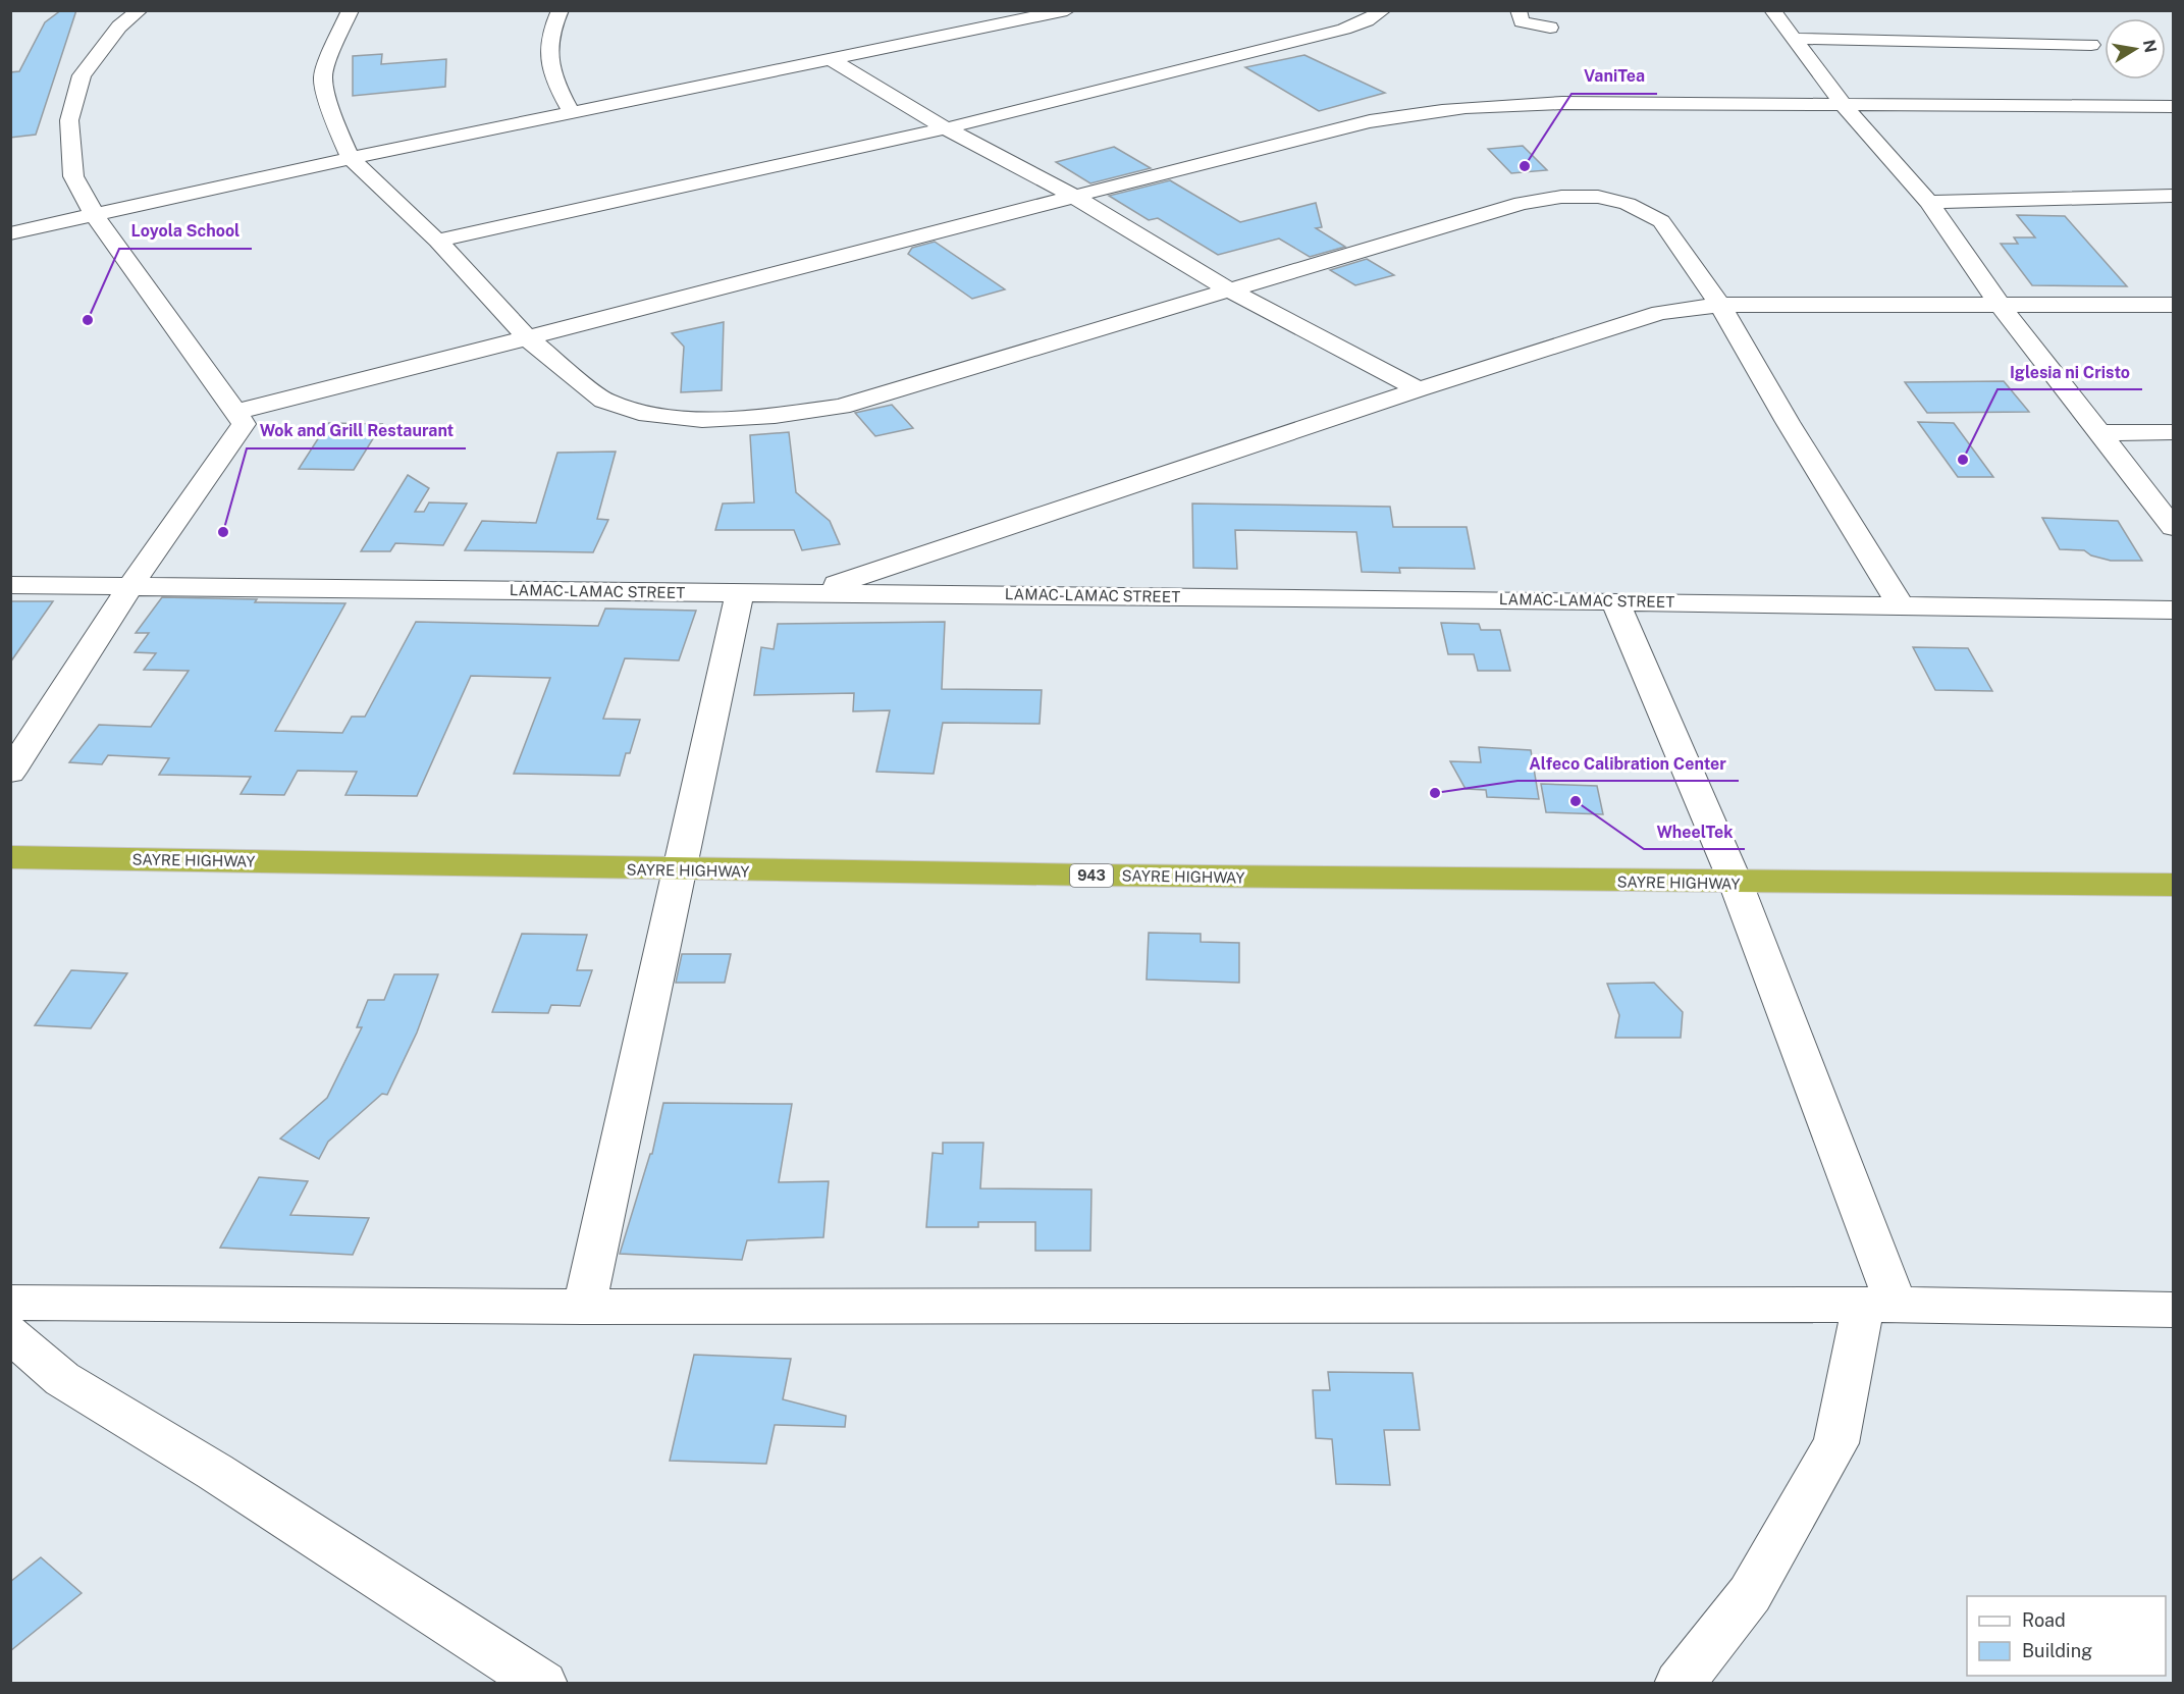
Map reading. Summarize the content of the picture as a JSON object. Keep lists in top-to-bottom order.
{
  "streets": {
    "highway": ["SAYRE HIGHWAY", "943"],
    "street": ["LAMAC-LAMAC STREET"]
  },
  "places": [
    "VaniTea",
    "Loyola School",
    "Iglesia ni Cristo",
    "Wok and Grill Restaurant",
    "Alfeco Calibration Center",
    "WheelTek"
  ],
  "legend": ["Road", "Building"],
  "north": "right"
}
